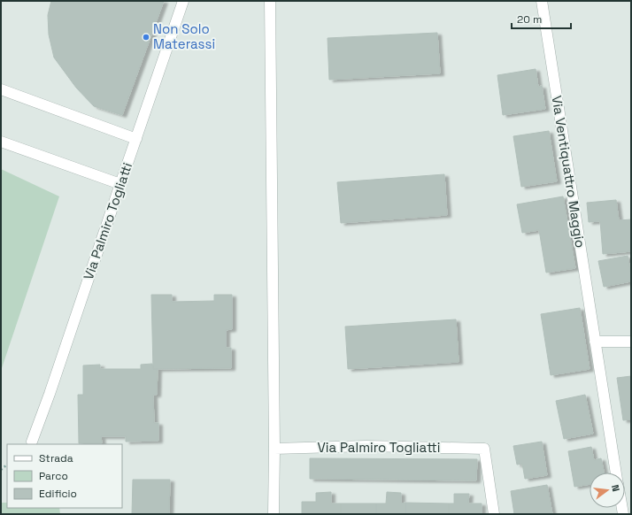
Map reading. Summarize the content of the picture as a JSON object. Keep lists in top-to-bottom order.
{
  "streets": {
    "street": ["Via Ventiquattro Maggio", "Via Palmiro Togliatti"]
  },
  "places": ["Non Solo Materassi"],
  "legend": ["Strada", "Parco", "Edificio"],
  "scale_bar": "20 m",
  "north": "right"
}
